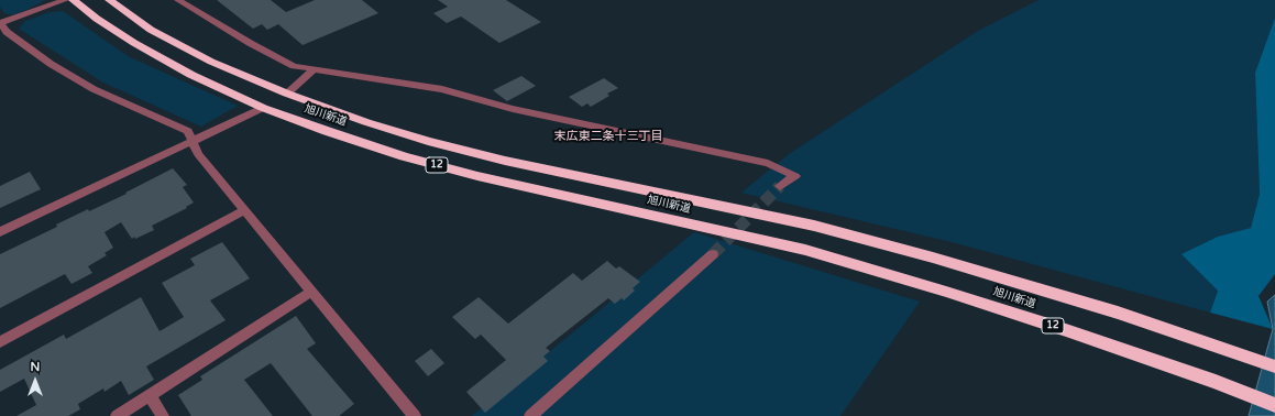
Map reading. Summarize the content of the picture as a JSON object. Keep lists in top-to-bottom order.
{
  "streets": {
    "highway": ["旭川新道", "12"]
  },
  "districts": ["末広東二条十三丁目"],
  "north": "top"
}
